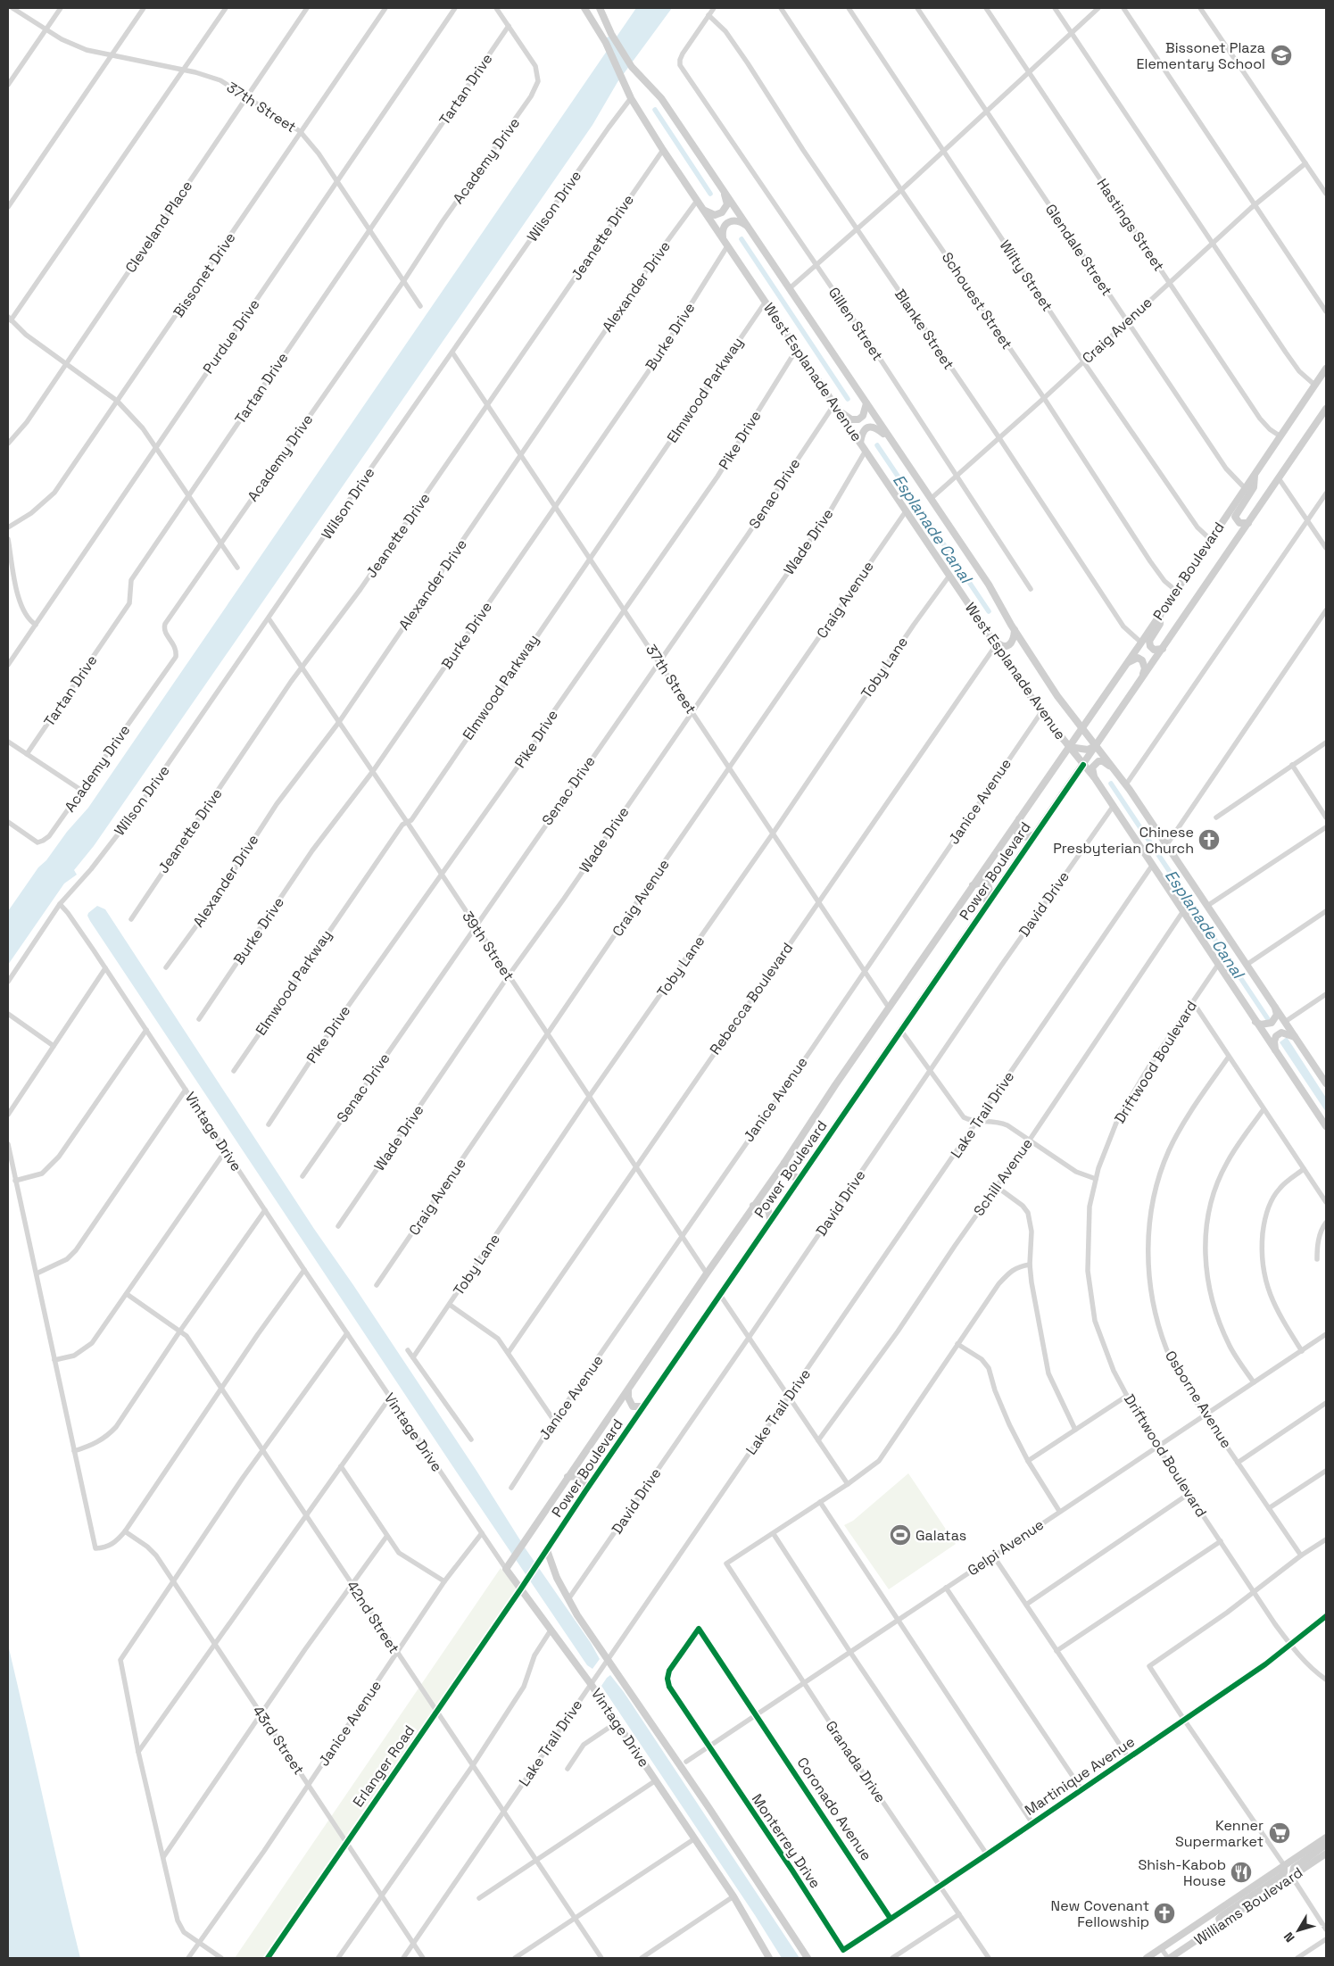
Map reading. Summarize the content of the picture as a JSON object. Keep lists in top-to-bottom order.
{
  "streets": {
    "main road": [
      "West Esplanade Avenue",
      "Power Boulevard",
      "Vintage Drive",
      "Williams Boulevard"
    ],
    "street": [
      "Tartan Drive",
      "37th Street",
      "Academy Drive",
      "Wilson Drive",
      "Hastings Street",
      "Cleveland Place",
      "Jeanette Drive",
      "Glendale Street",
      "Bissonet Drive",
      "Wilty Street",
      "Alexander Drive",
      "Schouest Street",
      "Gillen Street",
      "Blanke Street",
      "Craig Avenue",
      "Purdue Drive",
      "Burke Drive",
      "Elmwood Parkway",
      "Pike Drive",
      "Senac Drive",
      "Wade Drive",
      "Toby Lane",
      "Janice Avenue",
      "David Drive",
      "39th Street",
      "Rebecca Boulevard",
      "Driftwood Boulevard",
      "Lake Trail Drive",
      "Schill Avenue",
      "Osborne Avenue",
      "Gelpi Avenue",
      "42nd Street",
      "43rd Street",
      "Granada Drive",
      "Erlanger Road",
      "Martinique Avenue",
      "Coronado Avenue",
      "Monterrey Drive"
    ]
  },
  "crossings": [
    ["Tartan Drive", "37th Street"],
    ["Tartan Drive", "Academy Drive"],
    ["37th Street", "Academy Drive"],
    ["37th Street", "Wilson Drive"],
    ["37th Street", "Cleveland Place"],
    ["37th Street", "Jeanette Drive"],
    ["37th Street", "Bissonet Drive"],
    ["37th Street", "Alexander Drive"],
    ["37th Street", "Craig Avenue"],
    ["37th Street", "Purdue Drive"],
    ["37th Street", "Burke Drive"],
    ["37th Street", "Elmwood Parkway"],
    ["37th Street", "Pike Drive"],
    ["37th Street", "Senac Drive"],
    ["37th Street", "Wade Drive"],
    ["37th Street", "Power Boulevard"],
    ["37th Street", "Toby Lane"],
    ["37th Street", "Janice Avenue"],
    ["37th Street", "Rebecca Boulevard"],
    ["Wilson Drive", "West Esplanade Avenue"],
    ["Wilson Drive", "39th Street"],
    ["Wilson Drive", "Vintage Drive"],
    ["Hastings Street", "Craig Avenue"],
    ["Hastings Street", "Power Boulevard"],
    ["Jeanette Drive", "West Esplanade Avenue"],
    ["Jeanette Drive", "39th Street"],
    ["Glendale Street", "Craig Avenue"],
    ["Glendale Street", "Power Boulevard"],
    ["Wilty Street", "Craig Avenue"],
    ["Wilty Street", "Power Boulevard"],
    ["Alexander Drive", "West Esplanade Avenue"],
    ["Alexander Drive", "39th Street"],
    ["Schouest Street", "Craig Avenue"],
    ["Schouest Street", "Power Boulevard"],
    ["Gillen Street", "Blanke Street"],
    ["Gillen Street", "Craig Avenue"],
    ["Blanke Street", "Craig Avenue"],
    ["Blanke Street", "Power Boulevard"],
    ["Craig Avenue", "West Esplanade Avenue"],
    ["Craig Avenue", "39th Street"],
    ["Burke Drive", "West Esplanade Avenue"],
    ["Burke Drive", "39th Street"],
    ["West Esplanade Avenue", "Elmwood Parkway"],
    ["West Esplanade Avenue", "Pike Drive"],
    ["West Esplanade Avenue", "Senac Drive"],
    ["West Esplanade Avenue", "Wade Drive"],
    ["West Esplanade Avenue", "Power Boulevard"],
    ["West Esplanade Avenue", "Toby Lane"],
    ["West Esplanade Avenue", "Janice Avenue"],
    ["West Esplanade Avenue", "David Drive"],
    ["West Esplanade Avenue", "Rebecca Boulevard"],
    ["West Esplanade Avenue", "Driftwood Boulevard"],
    ["West Esplanade Avenue", "Lake Trail Drive"],
    ["West Esplanade Avenue", "Schill Avenue"],
    ["Elmwood Parkway", "39th Street"],
    ["Pike Drive", "39th Street"],
    ["Senac Drive", "39th Street"],
    ["Wade Drive", "39th Street"],
    ["Power Boulevard", "39th Street"],
    ["Power Boulevard", "Vintage Drive"],
    ["Power Boulevard", "Erlanger Road"],
    ["Toby Lane", "39th Street"],
    ["Janice Avenue", "39th Street"],
    ["Janice Avenue", "Vintage Drive"],
    ["Janice Avenue", "42nd Street"],
    ["Janice Avenue", "43rd Street"],
    ["David Drive", "Vintage Drive"],
    ["39th Street", "Rebecca Boulevard"],
    ["Driftwood Boulevard", "Gelpi Avenue"],
    ["Driftwood Boulevard", "Martinique Avenue"],
    ["Lake Trail Drive", "Vintage Drive"],
    ["Lake Trail Drive", "42nd Street"],
    ["Lake Trail Drive", "43rd Street"],
    ["Vintage Drive", "Erlanger Road"],
    ["Osborne Avenue", "Gelpi Avenue"],
    ["Gelpi Avenue", "Granada Drive"],
    ["Gelpi Avenue", "Coronado Avenue"],
    ["Gelpi Avenue", "Monterrey Drive"],
    ["42nd Street", "Erlanger Road"],
    ["43rd Street", "Erlanger Road"],
    ["Granada Drive", "Martinique Avenue"],
    ["Martinique Avenue", "Coronado Avenue"],
    ["Martinique Avenue", "Monterrey Drive"],
    ["Coronado Avenue", "Monterrey Drive"]
  ],
  "water": ["Esplanade Canal"],
  "places": {
    "school or university": ["Bissonet Plaza Elementary School"],
    "church": ["Chinese Presbyterian Church", "New Covenant Fellowship"],
    "sports": ["Galatas"],
    "supermarket": ["Kenner Supermarket"],
    "restaurant": ["Shish-Kabob House"]
  },
  "north": "bottom left"
}
